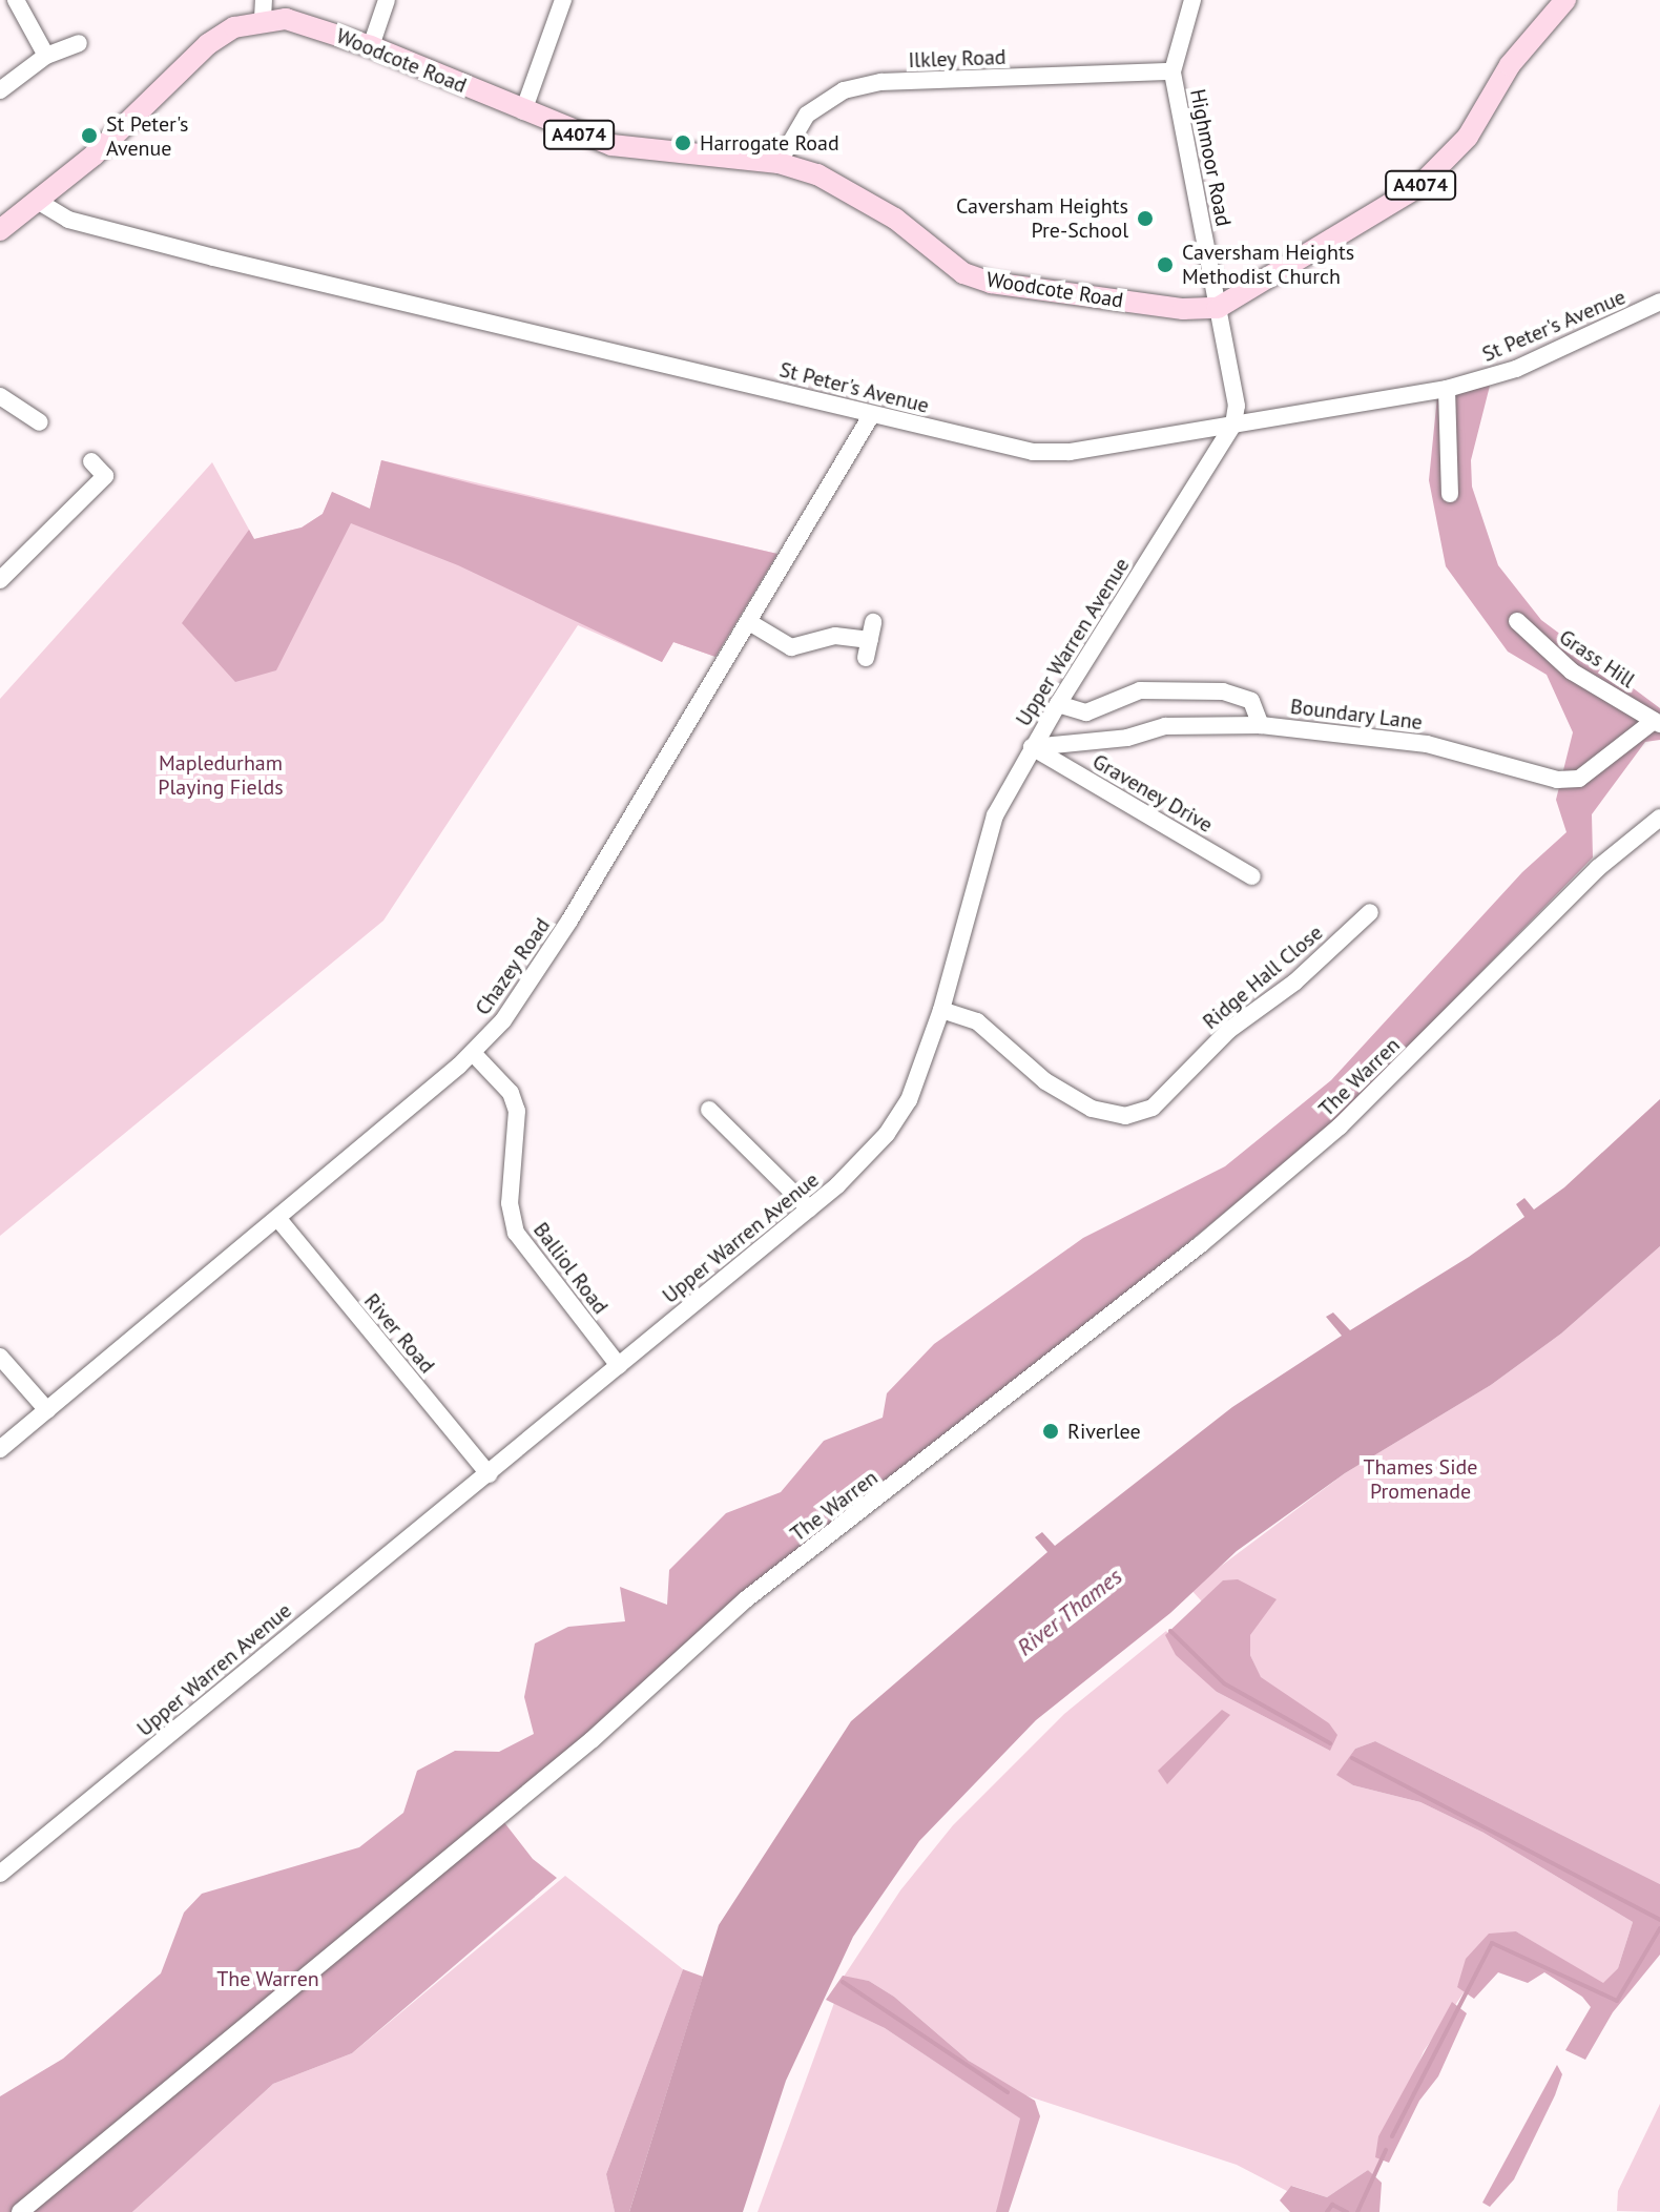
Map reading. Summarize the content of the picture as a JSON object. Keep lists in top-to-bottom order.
{
  "streets": {
    "main road": ["Woodcote Road", "A4074"],
    "street": [
      "Ilkley Road",
      "Highmoor Road",
      "St Peter's Avenue",
      "Upper Warren Avenue",
      "Grass Hill",
      "Boundary Lane",
      "Graveney Drive",
      "Chazey Road",
      "Ridge Hall Close",
      "The Warren",
      "Balliol Road",
      "River Road"
    ]
  },
  "crossings": [
    ["Ilkley Road", "Woodcote Road"],
    ["Ilkley Road", "Highmoor Road"],
    ["Woodcote Road", "A4074"],
    ["Woodcote Road", "Highmoor Road"],
    ["Woodcote Road", "St Peter's Avenue"],
    ["A4074", "Highmoor Road"],
    ["Highmoor Road", "St Peter's Avenue"],
    ["Highmoor Road", "Upper Warren Avenue"],
    ["St Peter's Avenue", "Upper Warren Avenue"],
    ["St Peter's Avenue", "Chazey Road"],
    ["Upper Warren Avenue", "Boundary Lane"],
    ["Upper Warren Avenue", "Graveney Drive"],
    ["Upper Warren Avenue", "Ridge Hall Close"],
    ["Upper Warren Avenue", "Balliol Road"],
    ["Upper Warren Avenue", "River Road"],
    ["Grass Hill", "Boundary Lane"],
    ["Boundary Lane", "Graveney Drive"],
    ["Chazey Road", "Balliol Road"],
    ["Chazey Road", "River Road"]
  ],
  "water": ["River Thames"],
  "parks": ["Mapledurham Playing Fields", "Thames Side Promenade", "The Warren"],
  "places": [
    "St Peter's Avenue",
    "Harrogate Road",
    "Caversham Heights Pre-School",
    "Caversham Heights Methodist Church",
    "Riverlee"
  ]
}
